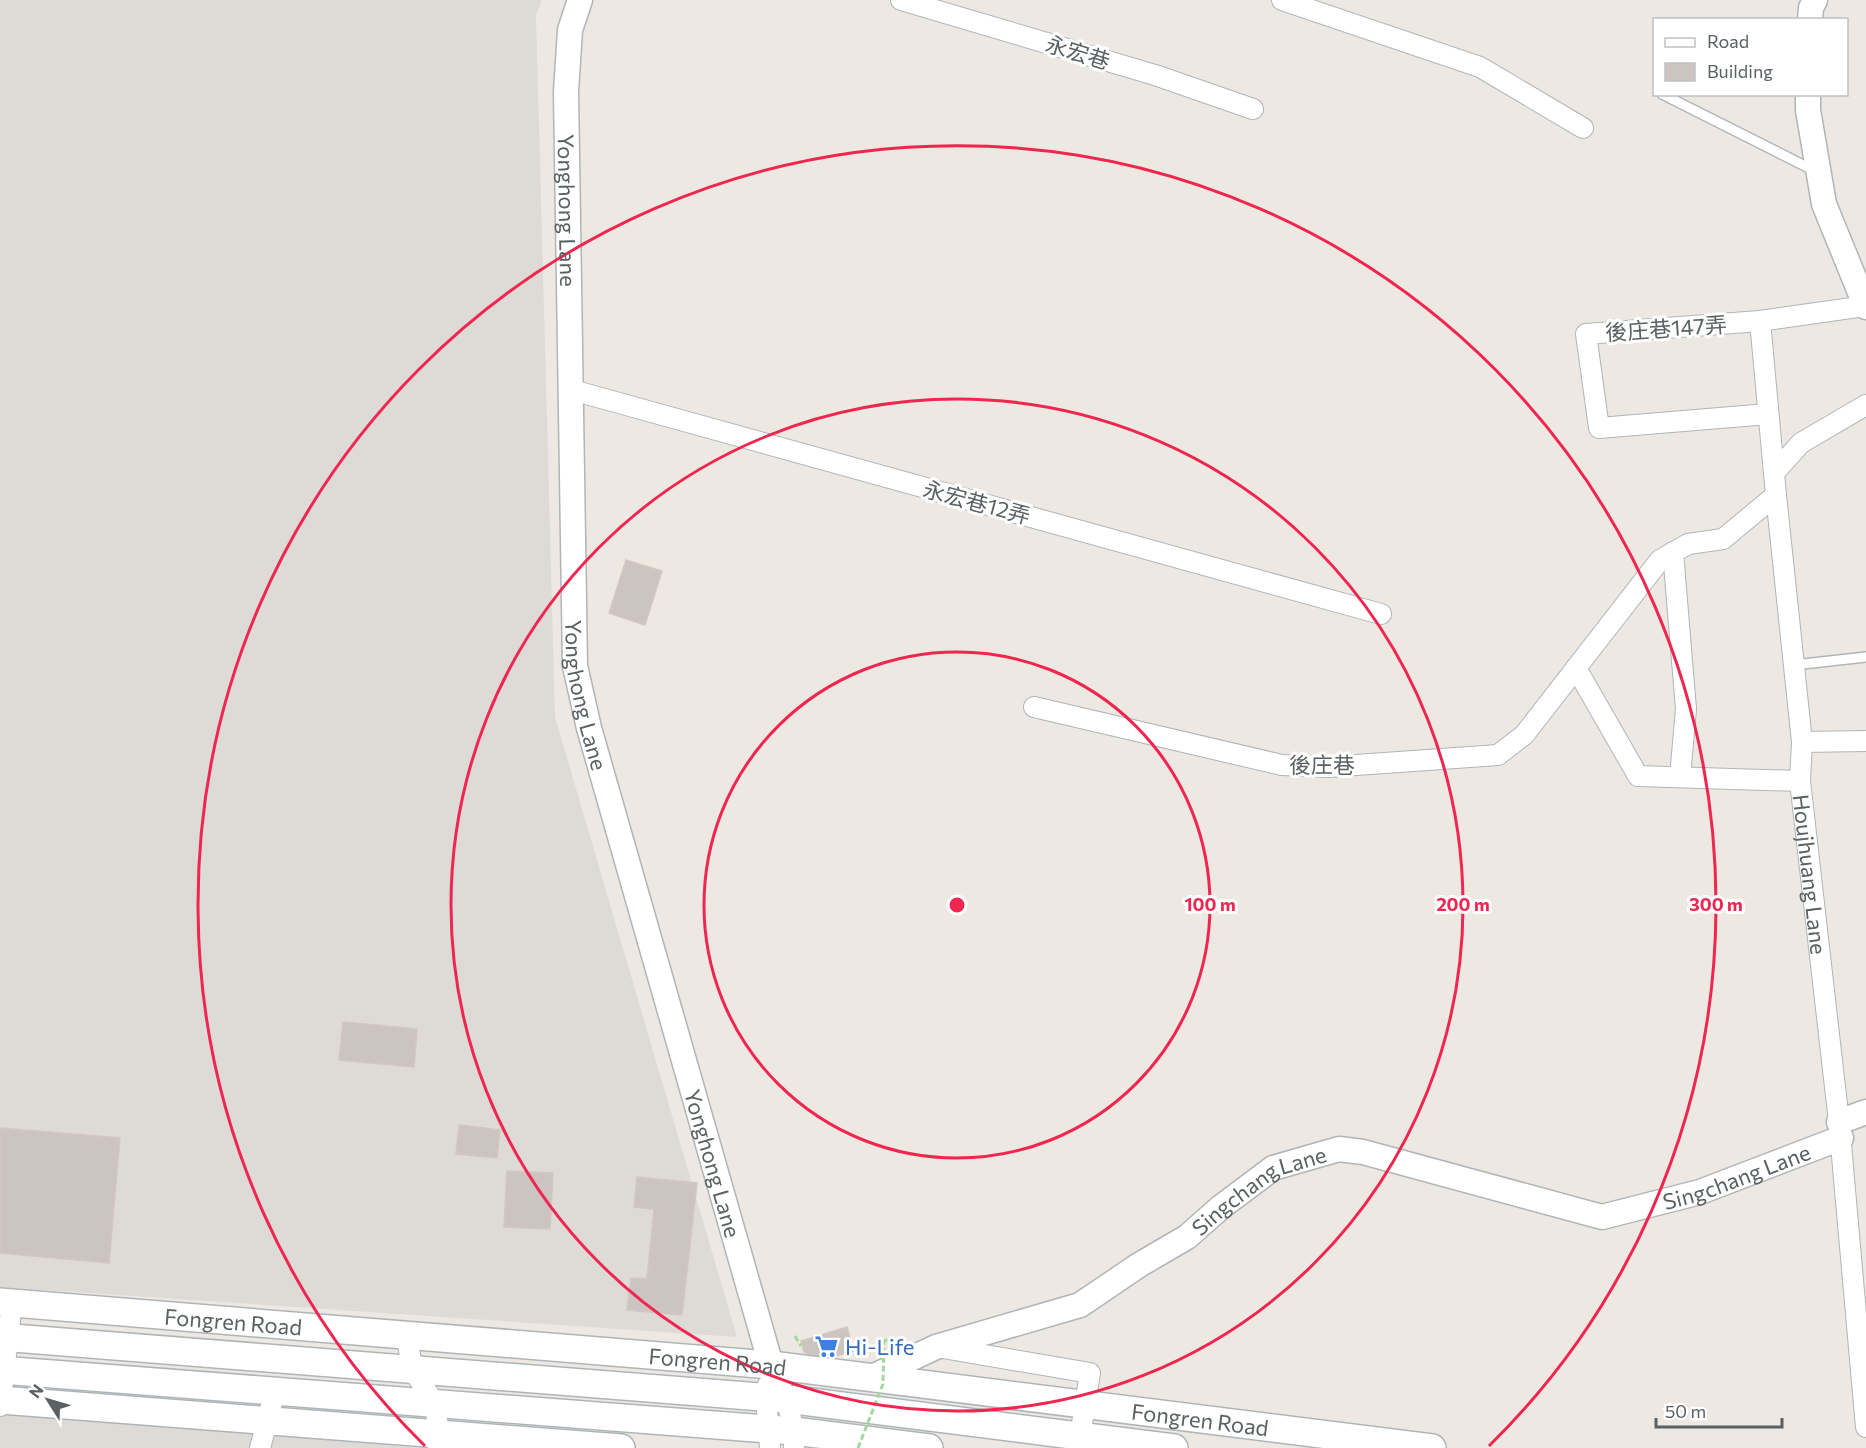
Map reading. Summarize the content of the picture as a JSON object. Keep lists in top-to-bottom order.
{
  "streets": {
    "main road": ["Fongren Road"],
    "street": [
      "永宏巷",
      "Yonghong Lane",
      "後庄巷147弄",
      "永宏巷12弄",
      "後庄巷",
      "Houjhuang Lane",
      "Singchang Lane"
    ]
  },
  "crossings": [
    ["Yonghong Lane", "永宏巷12弄"],
    ["Yonghong Lane", "Fongren Road"],
    ["後庄巷147弄", "Houjhuang Lane"],
    ["Houjhuang Lane", "Singchang Lane"],
    ["Singchang Lane", "Fongren Road"]
  ],
  "places": {
    "supermarket": ["Hi-Life"]
  },
  "legend": ["Road", "Building"],
  "scale_bar": "50 m",
  "north": "top left",
  "rings": ["100 m", "200 m", "300 m"]
}
